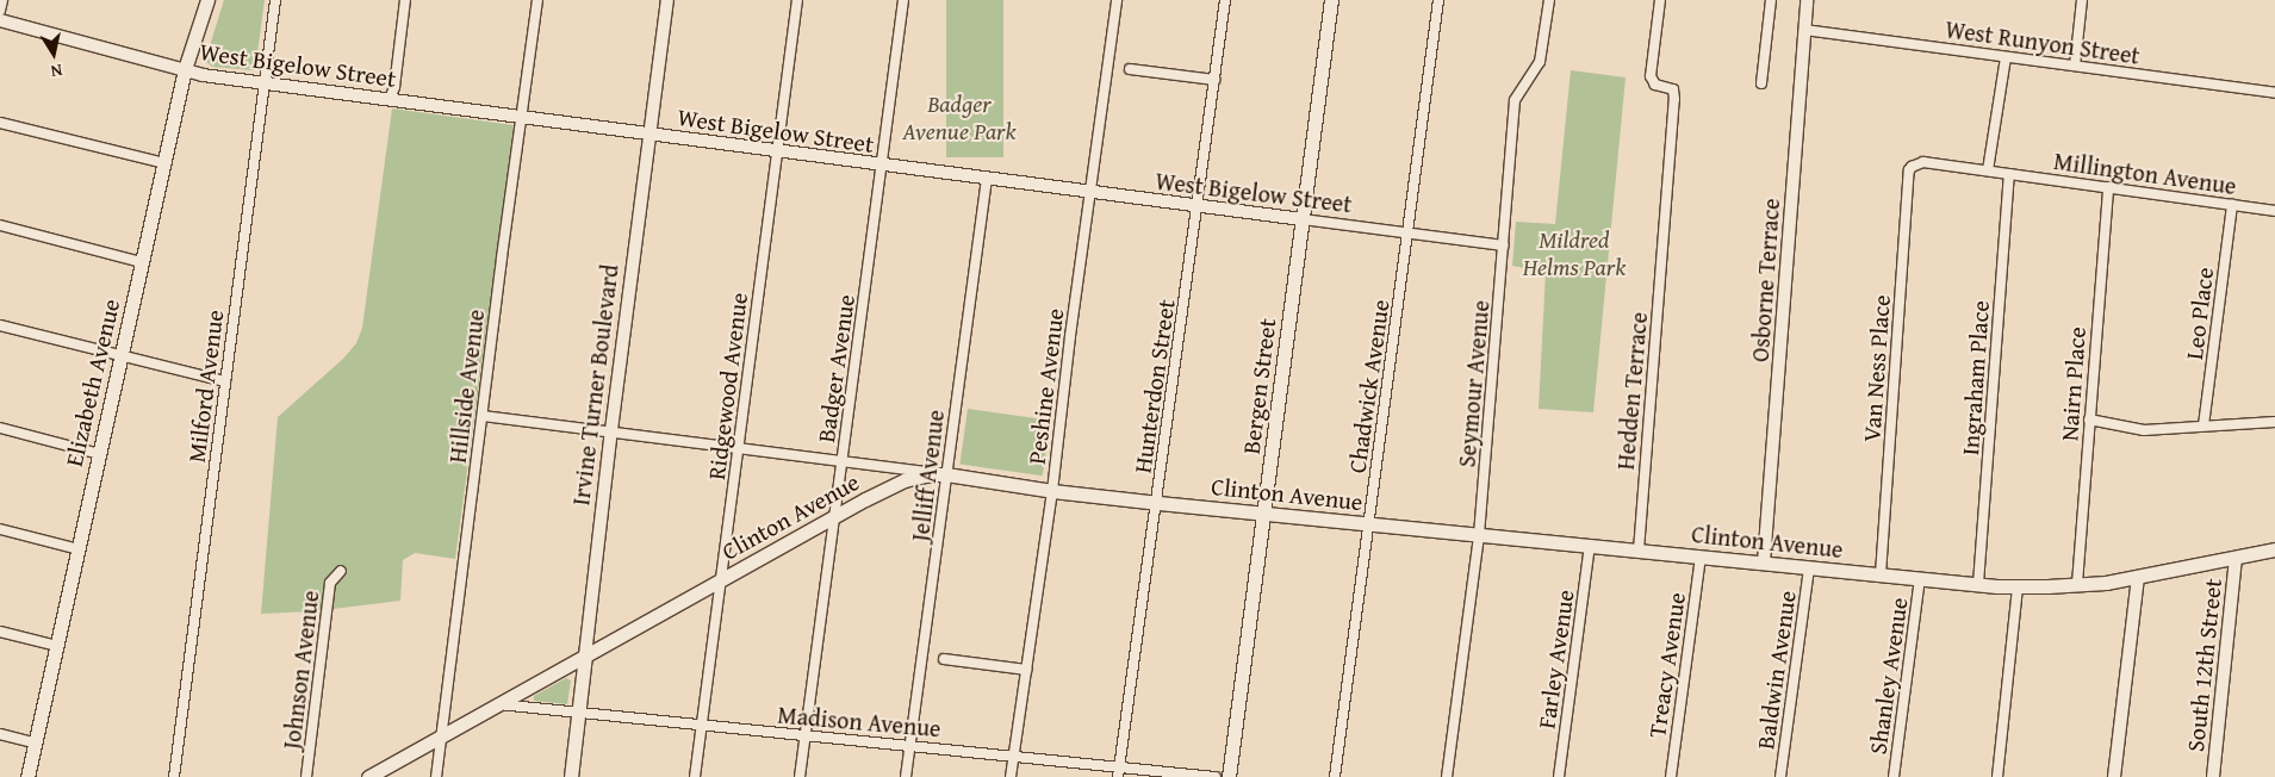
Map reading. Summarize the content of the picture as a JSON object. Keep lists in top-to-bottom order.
{
  "streets": {
    "main road": [
      "Elizabeth Avenue",
      "Irvine Turner Boulevard",
      "Bergen Street",
      "Clinton Avenue"
    ],
    "street": [
      "West Runyon Street",
      "West Bigelow Street",
      "Millington Avenue",
      "Osborne Terrace",
      "Leo Place",
      "Badger Avenue",
      "Van Ness Place",
      "Ingraham Place",
      "Seymour Avenue",
      "Nairn Place",
      "Milford Avenue",
      "Hillside Avenue",
      "Ridgewood Avenue",
      "Peshine Avenue",
      "Hunterdon Street",
      "Chadwick Avenue",
      "Hedden Terrace",
      "Jelliff Avenue",
      "Farley Avenue",
      "Treacy Avenue",
      "South 12th Street",
      "Johnson Avenue",
      "Baldwin Avenue",
      "Shanley Avenue",
      "Madison Avenue"
    ]
  },
  "crossings": [
    ["West Runyon Street", "Osborne Terrace"],
    ["West Bigelow Street", "Badger Avenue"],
    ["West Bigelow Street", "Elizabeth Avenue"],
    ["West Bigelow Street", "Seymour Avenue"],
    ["West Bigelow Street", "Irvine Turner Boulevard"],
    ["West Bigelow Street", "Milford Avenue"],
    ["West Bigelow Street", "Hillside Avenue"],
    ["West Bigelow Street", "Ridgewood Avenue"],
    ["West Bigelow Street", "Peshine Avenue"],
    ["West Bigelow Street", "Hunterdon Street"],
    ["West Bigelow Street", "Bergen Street"],
    ["West Bigelow Street", "Chadwick Avenue"],
    ["West Bigelow Street", "Jelliff Avenue"],
    ["Millington Avenue", "Leo Place"],
    ["Millington Avenue", "Van Ness Place"],
    ["Millington Avenue", "Ingraham Place"],
    ["Millington Avenue", "Nairn Place"],
    ["Osborne Terrace", "Clinton Avenue"],
    ["Badger Avenue", "Clinton Avenue"],
    ["Badger Avenue", "Madison Avenue"],
    ["Van Ness Place", "Clinton Avenue"],
    ["Ingraham Place", "Clinton Avenue"],
    ["Seymour Avenue", "Clinton Avenue"],
    ["Nairn Place", "Clinton Avenue"],
    ["Irvine Turner Boulevard", "Clinton Avenue"],
    ["Irvine Turner Boulevard", "Madison Avenue"],
    ["Hillside Avenue", "Clinton Avenue"],
    ["Ridgewood Avenue", "Clinton Avenue"],
    ["Ridgewood Avenue", "Madison Avenue"],
    ["Peshine Avenue", "Clinton Avenue"],
    ["Peshine Avenue", "Madison Avenue"],
    ["Hunterdon Street", "Clinton Avenue"],
    ["Hunterdon Street", "Madison Avenue"],
    ["Bergen Street", "Clinton Avenue"],
    ["Chadwick Avenue", "Clinton Avenue"],
    ["Hedden Terrace", "Clinton Avenue"],
    ["Jelliff Avenue", "Clinton Avenue"],
    ["Jelliff Avenue", "Madison Avenue"],
    ["Clinton Avenue", "Farley Avenue"],
    ["Clinton Avenue", "Treacy Avenue"],
    ["Clinton Avenue", "South 12th Street"],
    ["Clinton Avenue", "Baldwin Avenue"],
    ["Clinton Avenue", "Shanley Avenue"],
    ["Clinton Avenue", "Madison Avenue"]
  ],
  "parks": ["Badger Avenue Park", "Mildred Helms Park"],
  "north": "bottom"
}
